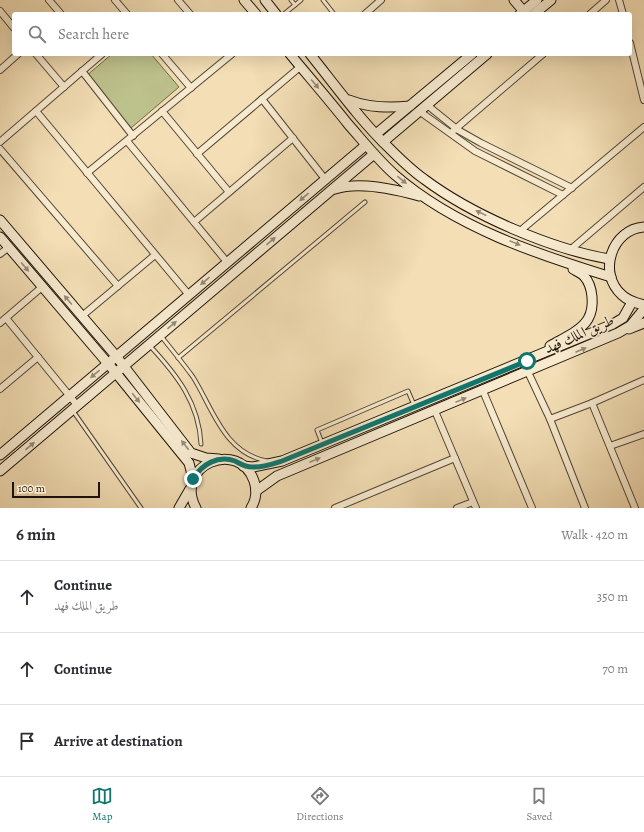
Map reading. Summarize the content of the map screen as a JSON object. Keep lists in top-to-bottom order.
{
  "streets": {
    "street": ["طريق الملك فهد"]
  },
  "scale_bar": "100 m",
  "page": {
    "search": "Search here",
    "scale": "100 m",
    "heading": ["6 min", "Walk · 420 m"],
    "list": [
      ["Continue", "طريق الملك فهد", "350 m"],
      ["Continue", "70 m"],
      "Arrive at destination"
    ],
    "nav": ["Map", "Directions", "Saved"]
  }
}
